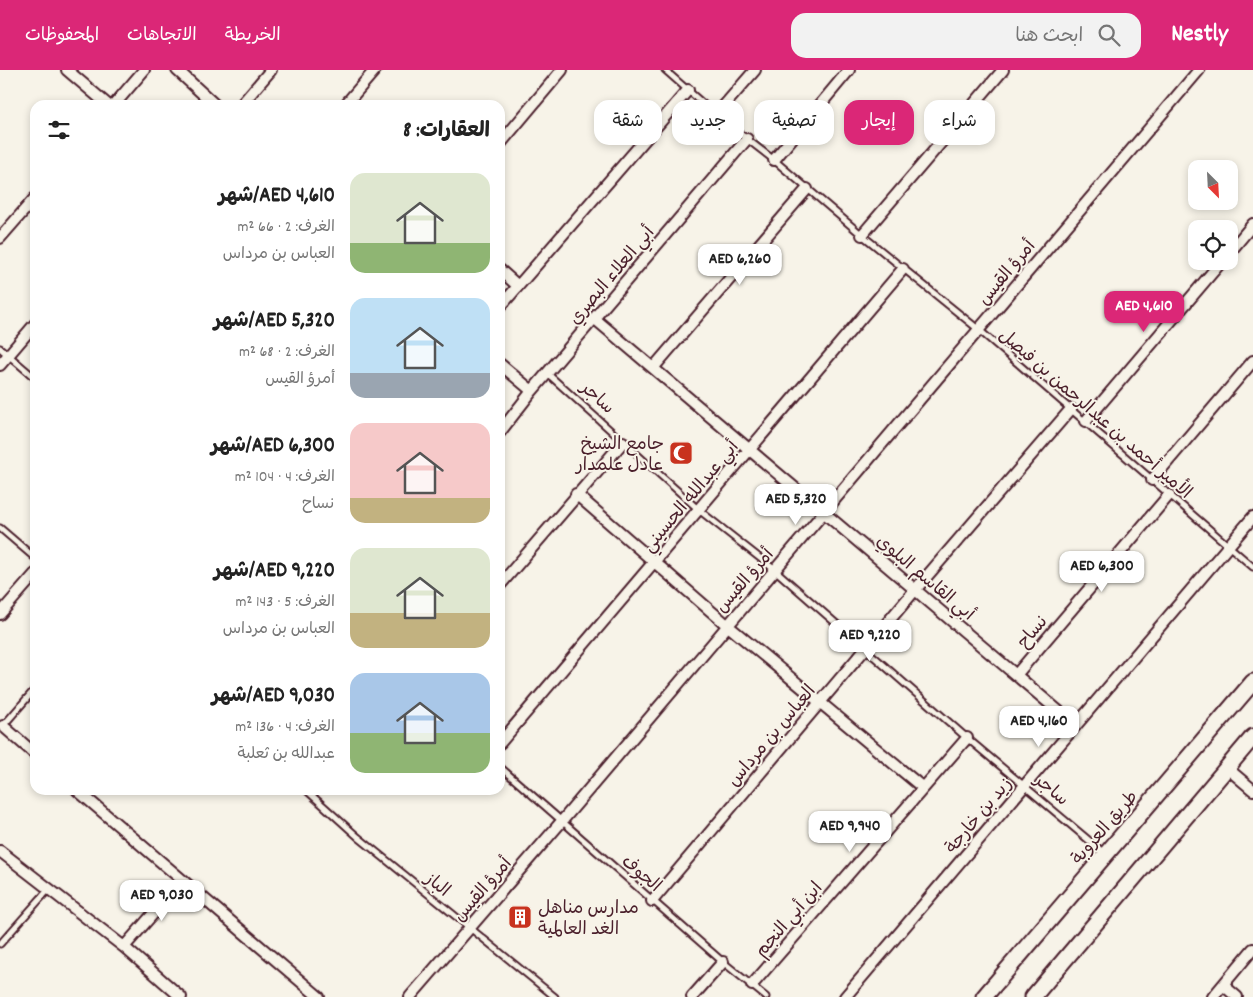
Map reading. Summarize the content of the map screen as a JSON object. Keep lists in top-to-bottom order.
{
  "streets": {
    "main road": ["طريق العروبة"],
    "street": [
      "أمرؤ القيس",
      "أبي العلاء البصري",
      "أبي عبدالله الحسيني",
      "أبي القاسم البلوي",
      "نساح",
      "العباس بن مرداس",
      "زيد بن خارجة",
      "ابن أبي النجم"
    ],
    "lane": [
      "ساجر",
      "الأمير أحمد بن عبدالرحمن بن فيصل",
      "الجوف",
      "الباز"
    ]
  },
  "crossings": [
    ["أمرؤ القيس", "ساجر"],
    ["أمرؤ القيس", "الأمير أحمد بن عبدالرحمن بن فيصل"],
    ["أمرؤ القيس", "أبي القاسم البلوي"],
    ["أمرؤ القيس", "الجوف"],
    ["أمرؤ القيس", "الباز"],
    ["أبي العلاء البصري", "ساجر"],
    ["أبي العلاء البصري", "الأمير أحمد بن عبدالرحمن بن فيصل"],
    ["أبي العلاء البصري", "أبي القاسم البلوي"],
    ["ساجر", "أبي عبدالله الحسيني"],
    ["ساجر", "العباس بن مرداس"],
    ["ساجر", "زيد بن خارجة"],
    ["ساجر", "طريق العروبة"],
    ["ساجر", "ابن أبي النجم"],
    ["الأمير أحمد بن عبدالرحمن بن فيصل", "أبي عبدالله الحسيني"],
    ["الأمير أحمد بن عبدالرحمن بن فيصل", "نساح"],
    ["الأمير أحمد بن عبدالرحمن بن فيصل", "العباس بن مرداس"],
    ["الأمير أحمد بن عبدالرحمن بن فيصل", "زيد بن خارجة"],
    ["أبي عبدالله الحسيني", "أبي القاسم البلوي"],
    ["أبي القاسم البلوي", "نساح"],
    ["أبي القاسم البلوي", "العباس بن مرداس"],
    ["أبي القاسم البلوي", "زيد بن خارجة"],
    ["العباس بن مرداس", "الجوف"],
    ["الجوف", "ابن أبي النجم"]
  ],
  "places": {
    "mosque": ["جامع الشيخ عادل علمدار"],
    "building": ["مدارس مناهل الغد العالمية"]
  },
  "north": "bottom right",
  "page": {
    "header": "Nestly",
    "search": "ابحث هنا",
    "nav": ["الخريطة", "الاتجاهات", "المحفوظات"],
    "chip": [
      "شراء",
      "إيجار",
      "تصفية",
      "جديد",
      "شقة"
    ],
    "heading": "العقارات: 8",
    "list": [
      {
        "name": "AED 4,610/شهر",
        "note": "الغرف: 2 · 66 m² · العباس بن مرداس"
      },
      {
        "name": "AED 5,320/شهر",
        "note": "الغرف: 2 · 68 m² · أمرؤ القيس"
      },
      {
        "name": "AED 6,300/شهر",
        "note": "الغرف: 4 · 104 m² · نساح"
      },
      {
        "name": "AED 9,220/شهر",
        "note": "الغرف: 5 · 143 m² · العباس بن مرداس"
      },
      {
        "name": "AED 9,030/شهر",
        "note": "الغرف: 4 · 136 m² · عبدالله بن ثعلبة"
      }
    ],
    "price": [
      "AED 6,260",
      "AED 4,610",
      "AED 5,320",
      "AED 6,300",
      "AED 9,220",
      "AED 4,160",
      "AED 9,940",
      "AED 9,030"
    ]
  }
}
